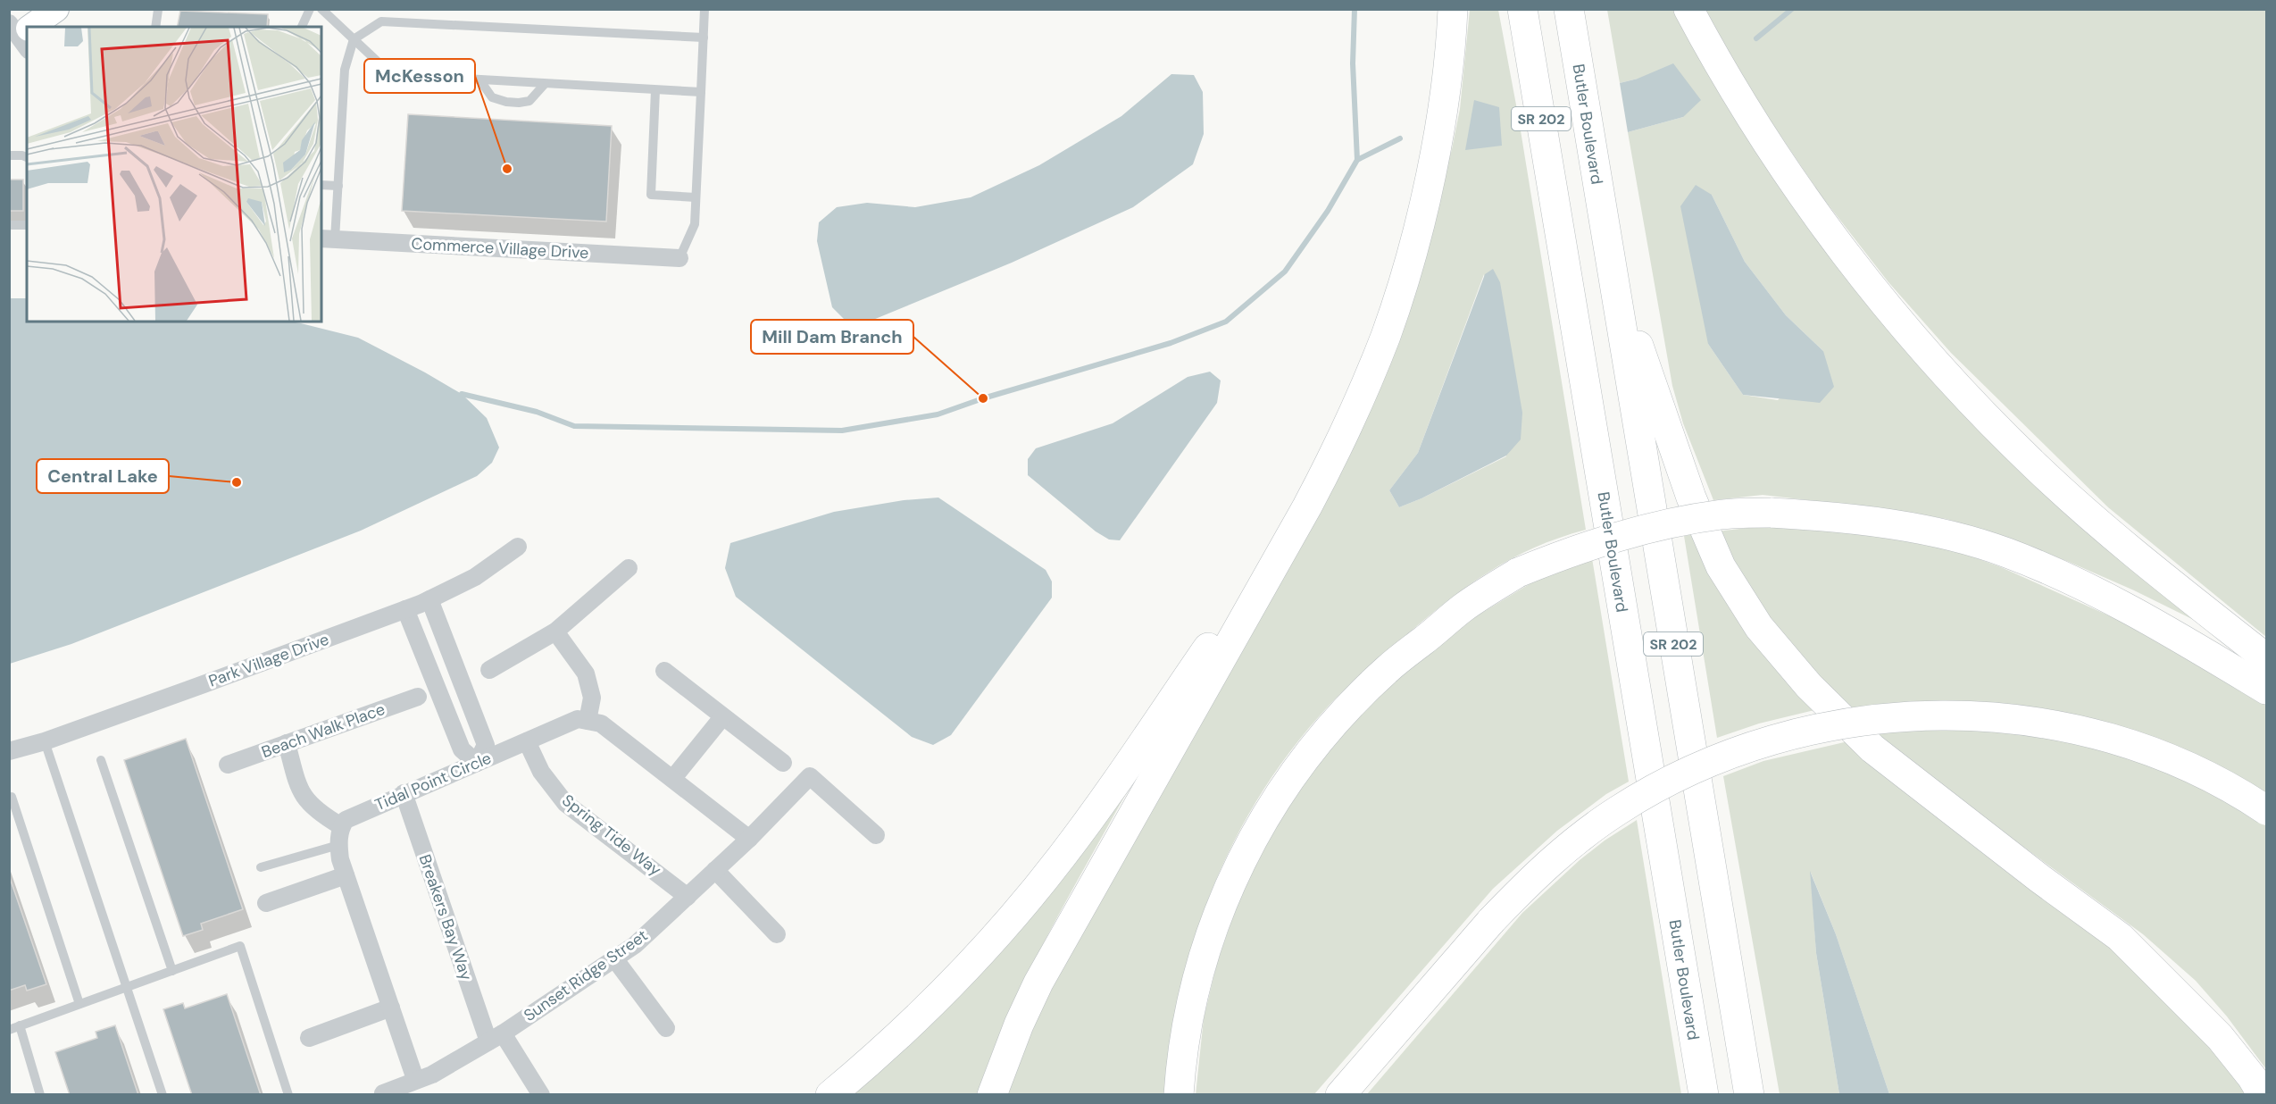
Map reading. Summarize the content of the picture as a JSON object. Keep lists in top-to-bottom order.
{
  "streets": {
    "highway": ["SR 202", "Butler Boulevard"],
    "street": [
      "Commerce Village Drive",
      "Park Village Drive",
      "Beach Walk Place",
      "Tidal Point Circle",
      "Spring Tide Way",
      "Breakers Bay Way",
      "Sunset Ridge Street"
    ]
  },
  "crossings": [
    ["Tidal Point Circle", "Spring Tide Way"],
    ["Tidal Point Circle", "Breakers Bay Way"],
    ["Spring Tide Way", "Sunset Ridge Street"],
    ["Breakers Bay Way", "Sunset Ridge Street"]
  ],
  "places": ["McKesson", "Mill Dam Branch", "Central Lake"]
}
